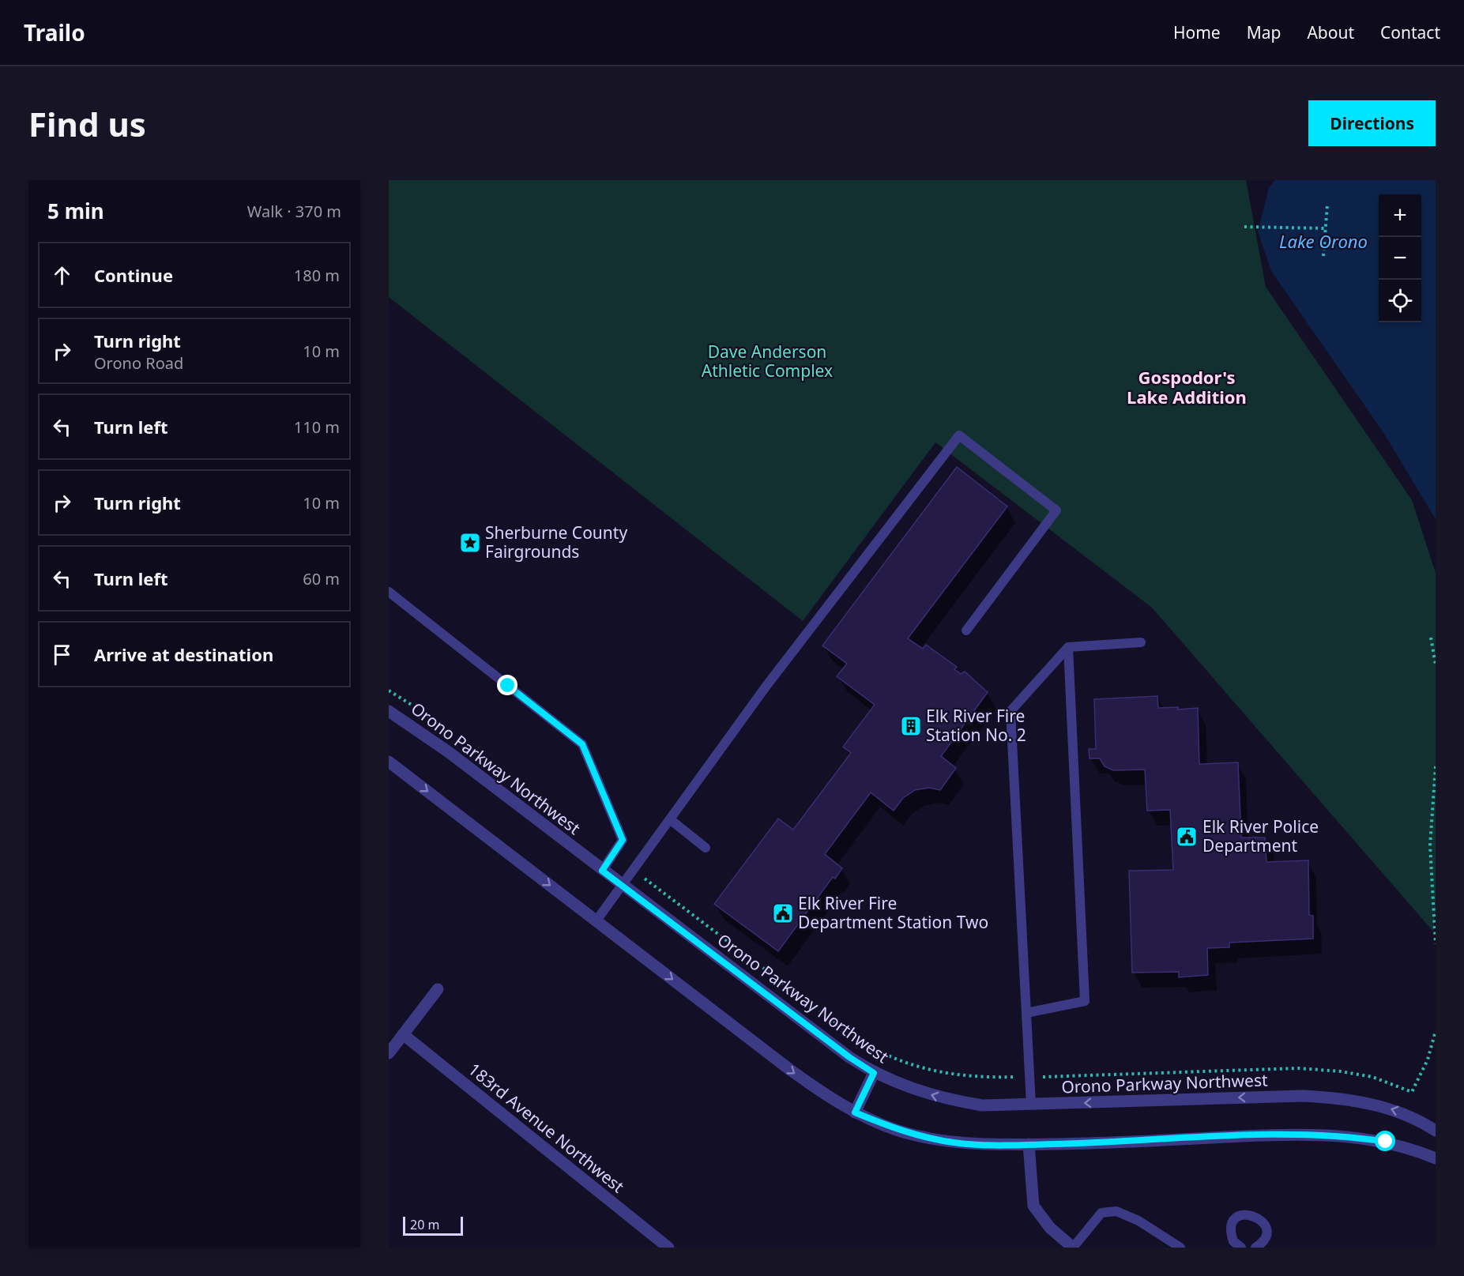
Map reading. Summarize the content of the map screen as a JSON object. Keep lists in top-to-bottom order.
{
  "streets": {
    "street": ["Orono Parkway Northwest", "183rd Avenue Northwest"]
  },
  "districts": ["Gospodor's Lake Addition"],
  "water": ["Lake Orono"],
  "parks": ["Dave Anderson Athletic Complex"],
  "places": {
    "place": ["Sherburne County Fairgrounds"],
    "building": ["Elk River Fire Station No. 2"],
    "public building": ["Elk River Police Department", "Elk River Fire Department Station Two"]
  },
  "scale_bar": "20 m",
  "page": {
    "header": "Trailo",
    "nav": [
      "Home",
      "Map",
      "About",
      "Contact"
    ],
    "buttons": "Directions",
    "title": "Find us",
    "heading": ["5 min", "Walk · 370 m"],
    "map_buttons": ["+", "−"],
    "list": [
      ["Continue", "180 m"],
      ["Turn right", "Orono Road", "10 m"],
      ["Turn left", "110 m"],
      ["Turn right", "10 m"],
      ["Turn left", "60 m"],
      "Arrive at destination"
    ],
    "scale": "20 m"
  }
}
